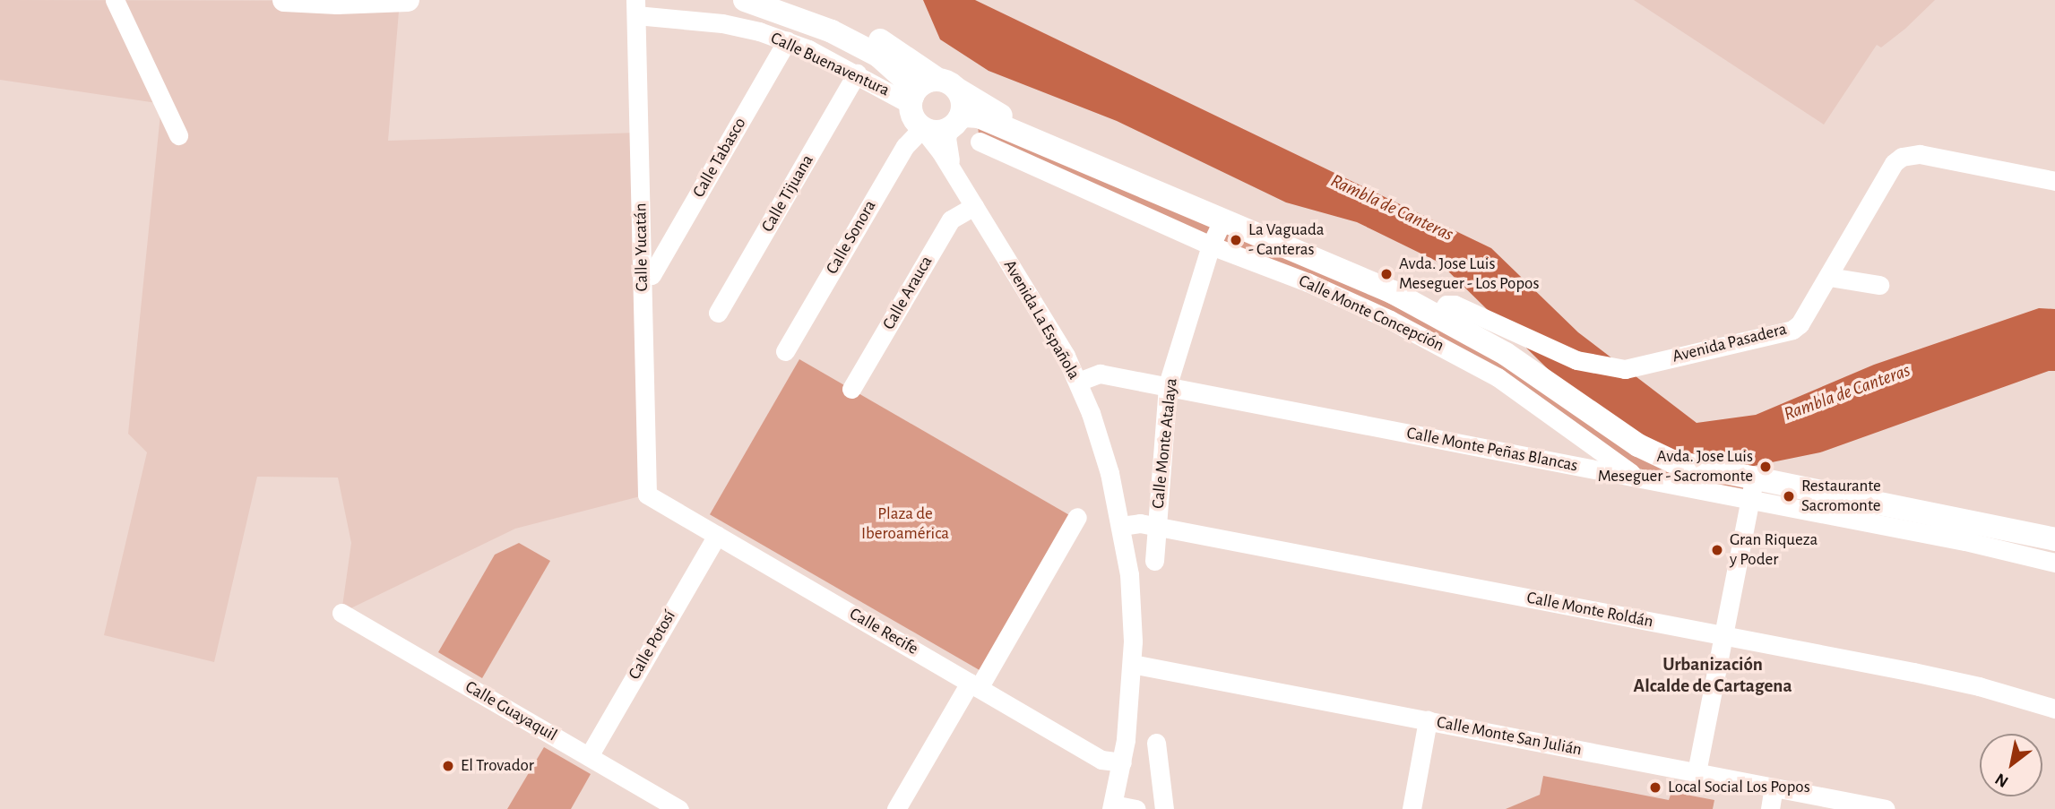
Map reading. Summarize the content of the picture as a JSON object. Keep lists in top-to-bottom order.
{
  "streets": {
    "main road": ["Calle Buenaventura", "Calle Monte Concepción", "Calle Monte Peñas Blancas"],
    "street": [
      "Calle Tabasco",
      "Calle Tijuana",
      "Calle Sonora",
      "Calle Yucatán",
      "Calle Arauca",
      "Avenida La Española",
      "Avenida Pasadera",
      "Calle Monte Atalaya",
      "Calle Monte Roldán",
      "Calle Recife",
      "Calle Potosí",
      "Calle Guayaquil",
      "Calle Monte San Julián"
    ]
  },
  "crossings": [
    ["Calle Buenaventura", "Calle Tabasco"],
    ["Calle Buenaventura", "Calle Tijuana"],
    ["Calle Buenaventura", "Calle Sonora"],
    ["Calle Buenaventura", "Calle Yucatán"],
    ["Calle Buenaventura", "Calle Monte Concepción"],
    ["Calle Buenaventura", "Avenida La Española"],
    ["Calle Sonora", "Calle Monte Concepción"],
    ["Calle Sonora", "Avenida La Española"],
    ["Calle Yucatán", "Calle Recife"],
    ["Calle Arauca", "Avenida La Española"],
    ["Calle Monte Concepción", "Avenida La Española"],
    ["Calle Monte Concepción", "Avenida Pasadera"],
    ["Calle Monte Concepción", "Calle Monte Atalaya"],
    ["Calle Monte Concepción", "Calle Monte Peñas Blancas"],
    ["Avenida La Española", "Calle Monte Peñas Blancas"],
    ["Avenida La Española", "Calle Monte Roldán"],
    ["Avenida La Española", "Calle Recife"],
    ["Avenida La Española", "Calle Monte San Julián"],
    ["Calle Monte Atalaya", "Calle Monte Peñas Blancas"],
    ["Calle Monte Atalaya", "Calle Monte Roldán"],
    ["Calle Recife", "Calle Potosí"],
    ["Calle Potosí", "Calle Guayaquil"]
  ],
  "districts": ["Urbanización Alcalde de Cartagena"],
  "water": ["Rambla de Canteras"],
  "parks": ["Plaza de Iberoamérica"],
  "places": [
    "La Vaguada - Canteras",
    "Avda. Jose Luis Meseguer - Los Popos",
    "Avda. Jose Luis Meseguer - Sacromonte",
    "Restaurante Sacromonte",
    "Gran Riqueza y Poder",
    "El Trovador",
    "Local Social Los Popos"
  ],
  "north": "bottom left"
}
